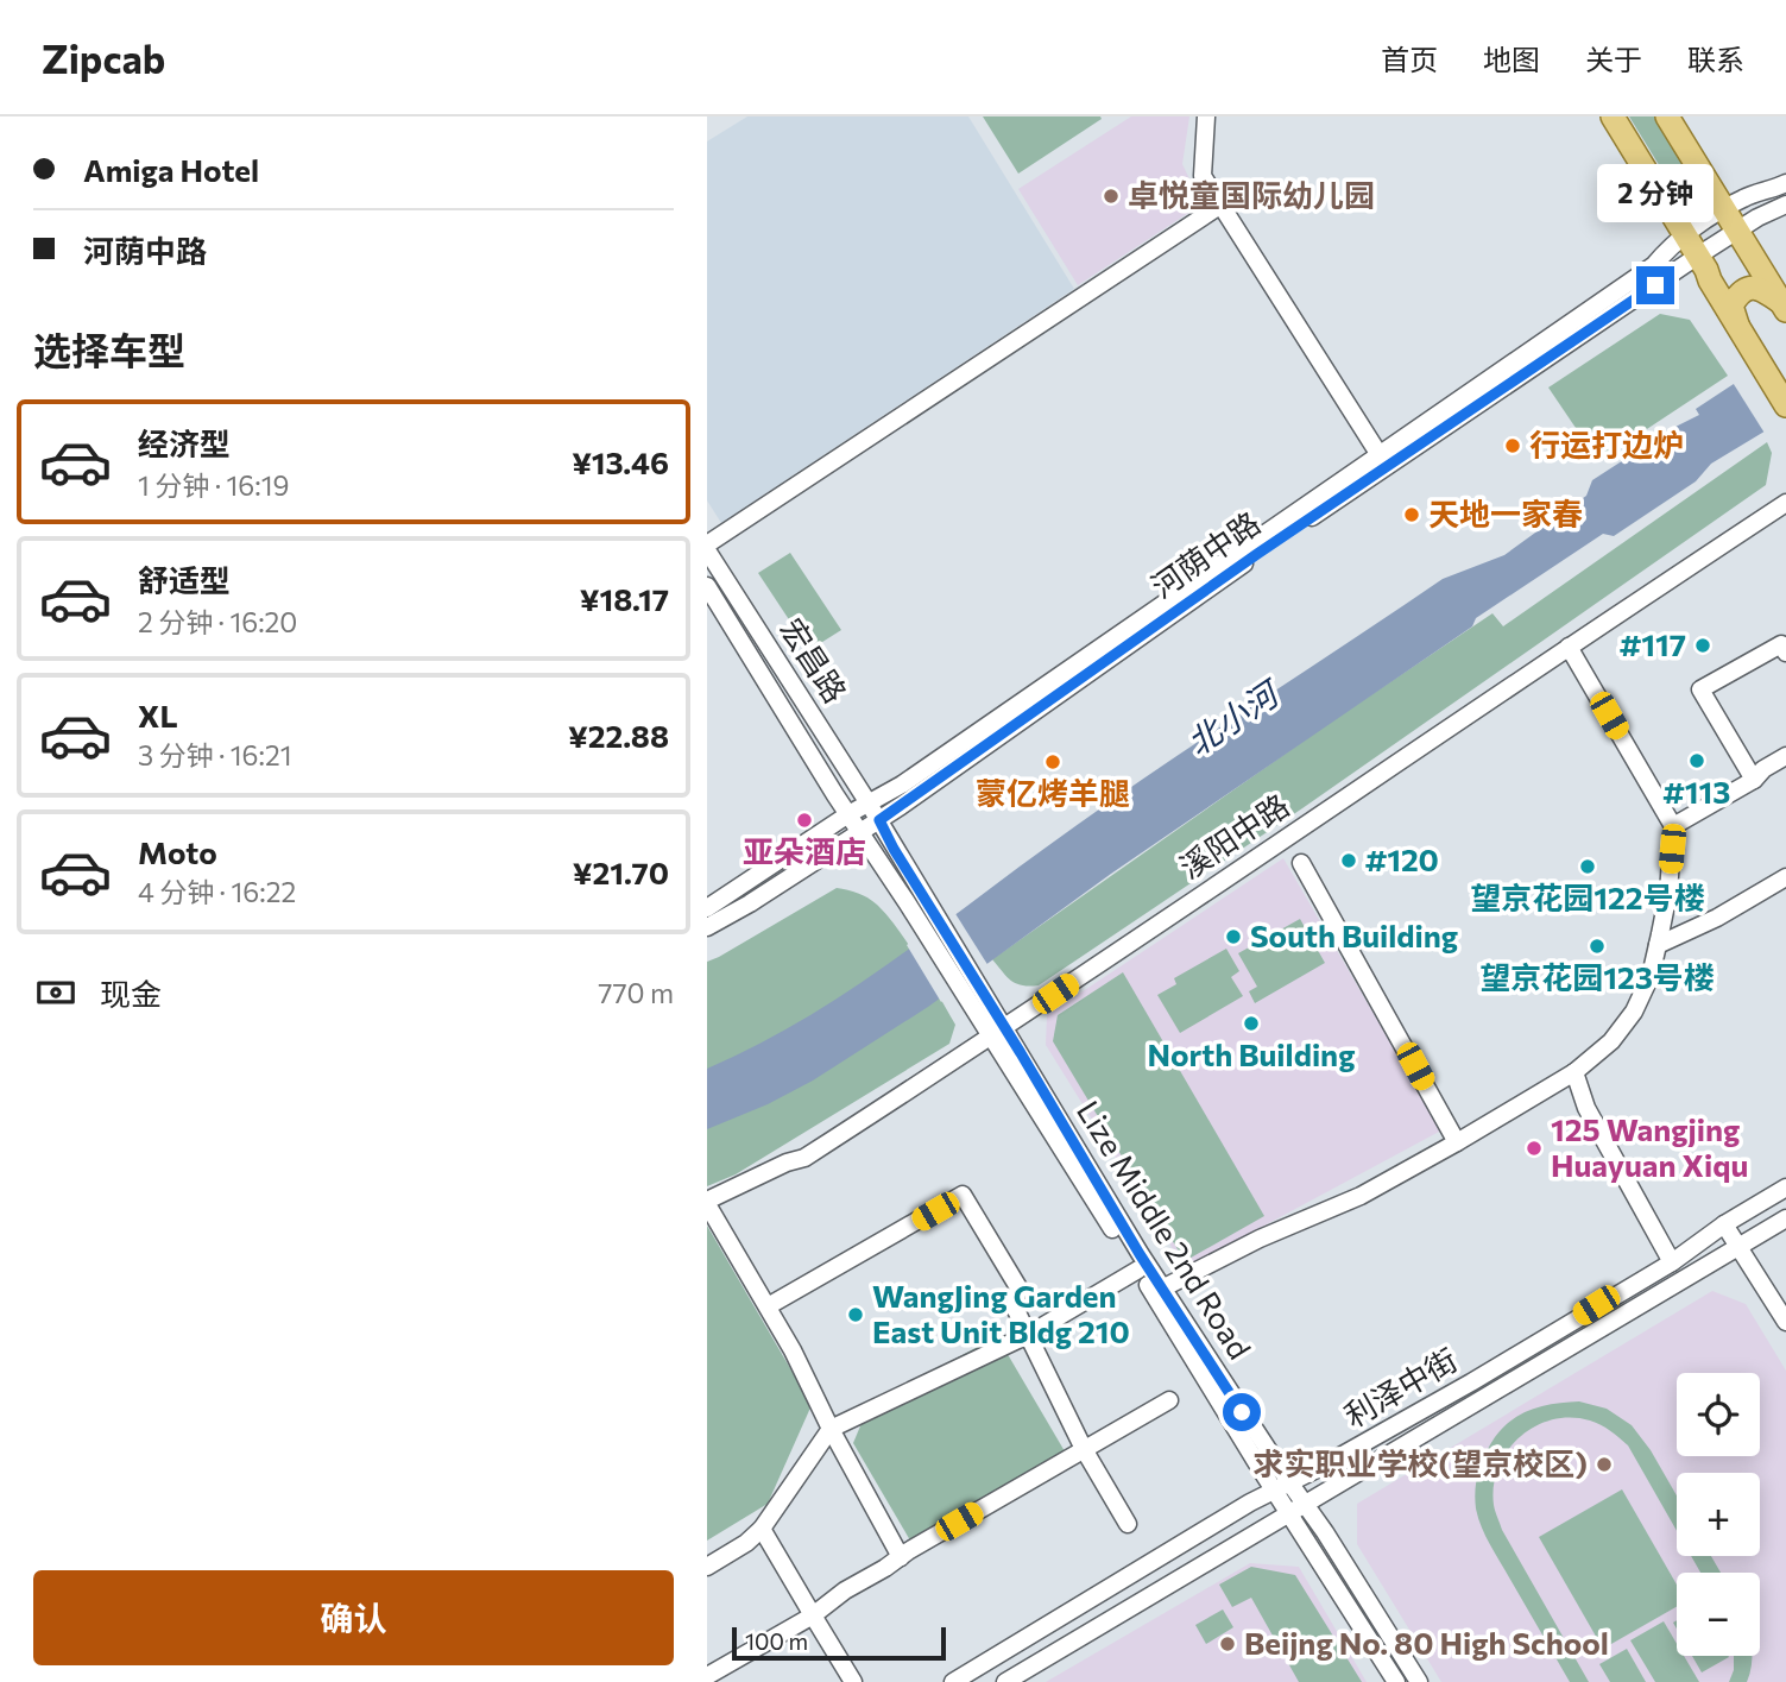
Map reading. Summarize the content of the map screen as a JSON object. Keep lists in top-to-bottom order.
{
  "streets": {
    "street": [
      "河荫中路",
      "宏昌路",
      "溪阳中路",
      "Lize Middle 2nd Road",
      "利泽中街"
    ]
  },
  "crossings": [
    ["河荫中路", "宏昌路"],
    ["河荫中路", "Lize Middle 2nd Road"],
    ["宏昌路", "Lize Middle 2nd Road"],
    ["溪阳中路", "Lize Middle 2nd Road"],
    ["Lize Middle 2nd Road", "利泽中街"]
  ],
  "water": ["北小河"],
  "places": [
    "卓悦童国际幼儿园",
    "行运打边炉",
    "天地一家春",
    "#117",
    "#113",
    "蒙亿烤羊腿",
    "亚朵酒店",
    "#120",
    "望京花园122号楼",
    "South Building",
    "望京花园123号楼",
    "North Building",
    "125 Wangjing Huayuan Xiqu",
    "WangJing Garden East Unit Bldg 210",
    "求实职业学校(望京校区)",
    "Beijng No. 80 High School"
  ],
  "scale_bar": "100 m",
  "page": {
    "header": "Zipcab",
    "nav": [
      "首页",
      "地图",
      "关于",
      "联系"
    ],
    "banner": ["Amiga Hotel", "河荫中路"],
    "bubble": "2 分钟",
    "heading": "选择车型",
    "list": [
      {
        "name": "经济型",
        "note": "1 分钟 · 16:19",
        "value": "¥13.46"
      },
      {
        "name": "舒适型",
        "note": "2 分钟 · 16:20",
        "value": "¥18.17"
      },
      {
        "name": "XL",
        "note": "3 分钟 · 16:21",
        "value": "¥22.88"
      },
      {
        "name": "Moto",
        "note": "4 分钟 · 16:22",
        "value": "¥21.70"
      }
    ],
    "pay": ["现金", "770 m"],
    "map_buttons": ["+", "−"],
    "buttons": "确认",
    "scale": "100 m"
  }
}
